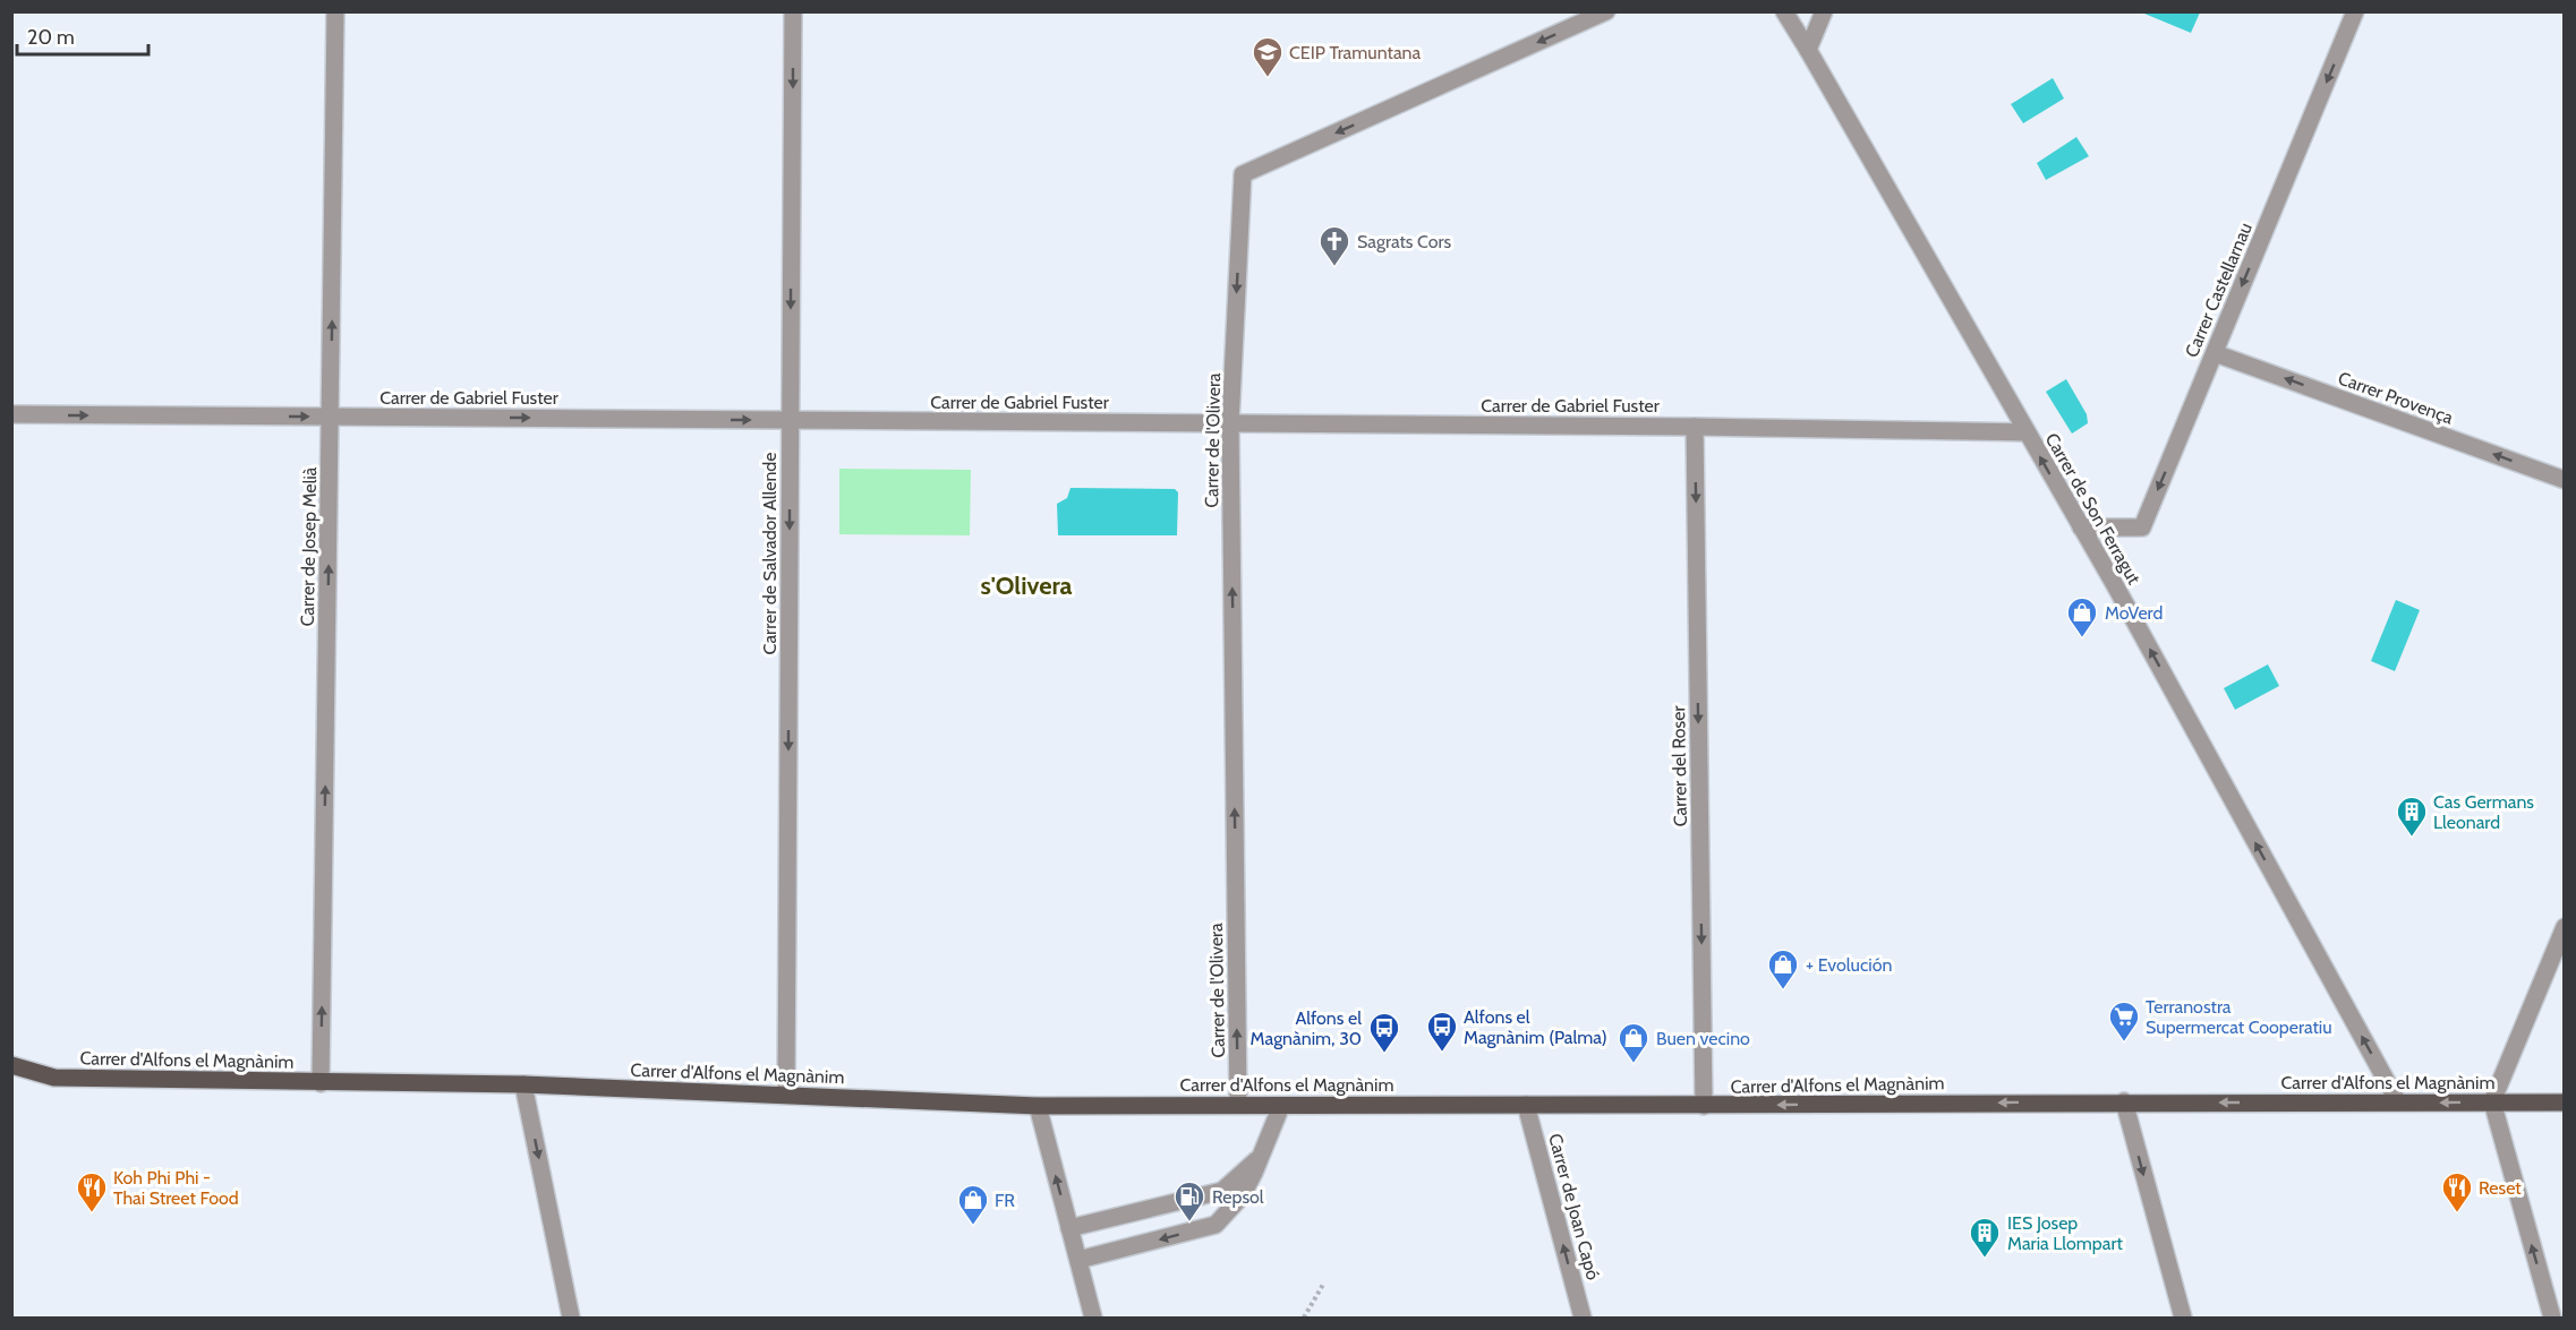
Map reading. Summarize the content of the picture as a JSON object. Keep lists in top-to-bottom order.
{
  "streets": {
    "main road": ["Carrer d'Alfons el Magnànim"],
    "street": [
      "Carrer Castellarnau",
      "Carrer de Gabriel Fuster",
      "Carrer Provença",
      "Carrer de l'Olivera",
      "Carrer de Son Ferragut",
      "Carrer de Josep Melià",
      "Carrer de Salvador Allende",
      "Carrer del Roser",
      "Carrer de Joan Capó"
    ]
  },
  "crossings": [
    ["Carrer Castellarnau", "Carrer Provença"],
    ["Carrer Castellarnau", "Carrer de Son Ferragut"],
    ["Carrer de Gabriel Fuster", "Carrer de l'Olivera"],
    ["Carrer de Gabriel Fuster", "Carrer de Son Ferragut"],
    ["Carrer de Gabriel Fuster", "Carrer de Josep Melià"],
    ["Carrer de Gabriel Fuster", "Carrer de Salvador Allende"],
    ["Carrer de Gabriel Fuster", "Carrer del Roser"],
    ["Carrer de l'Olivera", "Carrer d'Alfons el Magnànim"],
    ["Carrer de Son Ferragut", "Carrer d'Alfons el Magnànim"],
    ["Carrer de Josep Melià", "Carrer d'Alfons el Magnànim"],
    ["Carrer de Salvador Allende", "Carrer d'Alfons el Magnànim"],
    ["Carrer del Roser", "Carrer d'Alfons el Magnànim"],
    ["Carrer d'Alfons el Magnànim", "Carrer de Joan Capó"]
  ],
  "one_way": [
    "Carrer Castellarnau",
    "Carrer de Gabriel Fuster",
    "Carrer Provença",
    "Carrer de Son Ferragut",
    "Carrer de Josep Melià",
    "Carrer de Salvador Allende",
    "Carrer del Roser",
    "Carrer de Joan Capó"
  ],
  "districts": ["s'Olivera"],
  "places": {
    "school or university": ["CEIP Tramuntana"],
    "church": ["Sagrats Cors"],
    "shop": [
      "MoVerd",
      "+ Evolución",
      "Buen vecino",
      "FR"
    ],
    "building": ["Cas Germans Lleonard", "IES Josep Maria Llompart"],
    "supermarket": ["Terranostra Supermercat Cooperatiu"],
    "bus stop": ["Alfons el Magnànim (Palma)", "Alfons el Magnànim, 30"],
    "restaurant": ["Koh Phi Phi - Thai Street Food", "Reset"],
    "fuel station": ["Repsol"]
  },
  "scale_bar": "20 m"
}
